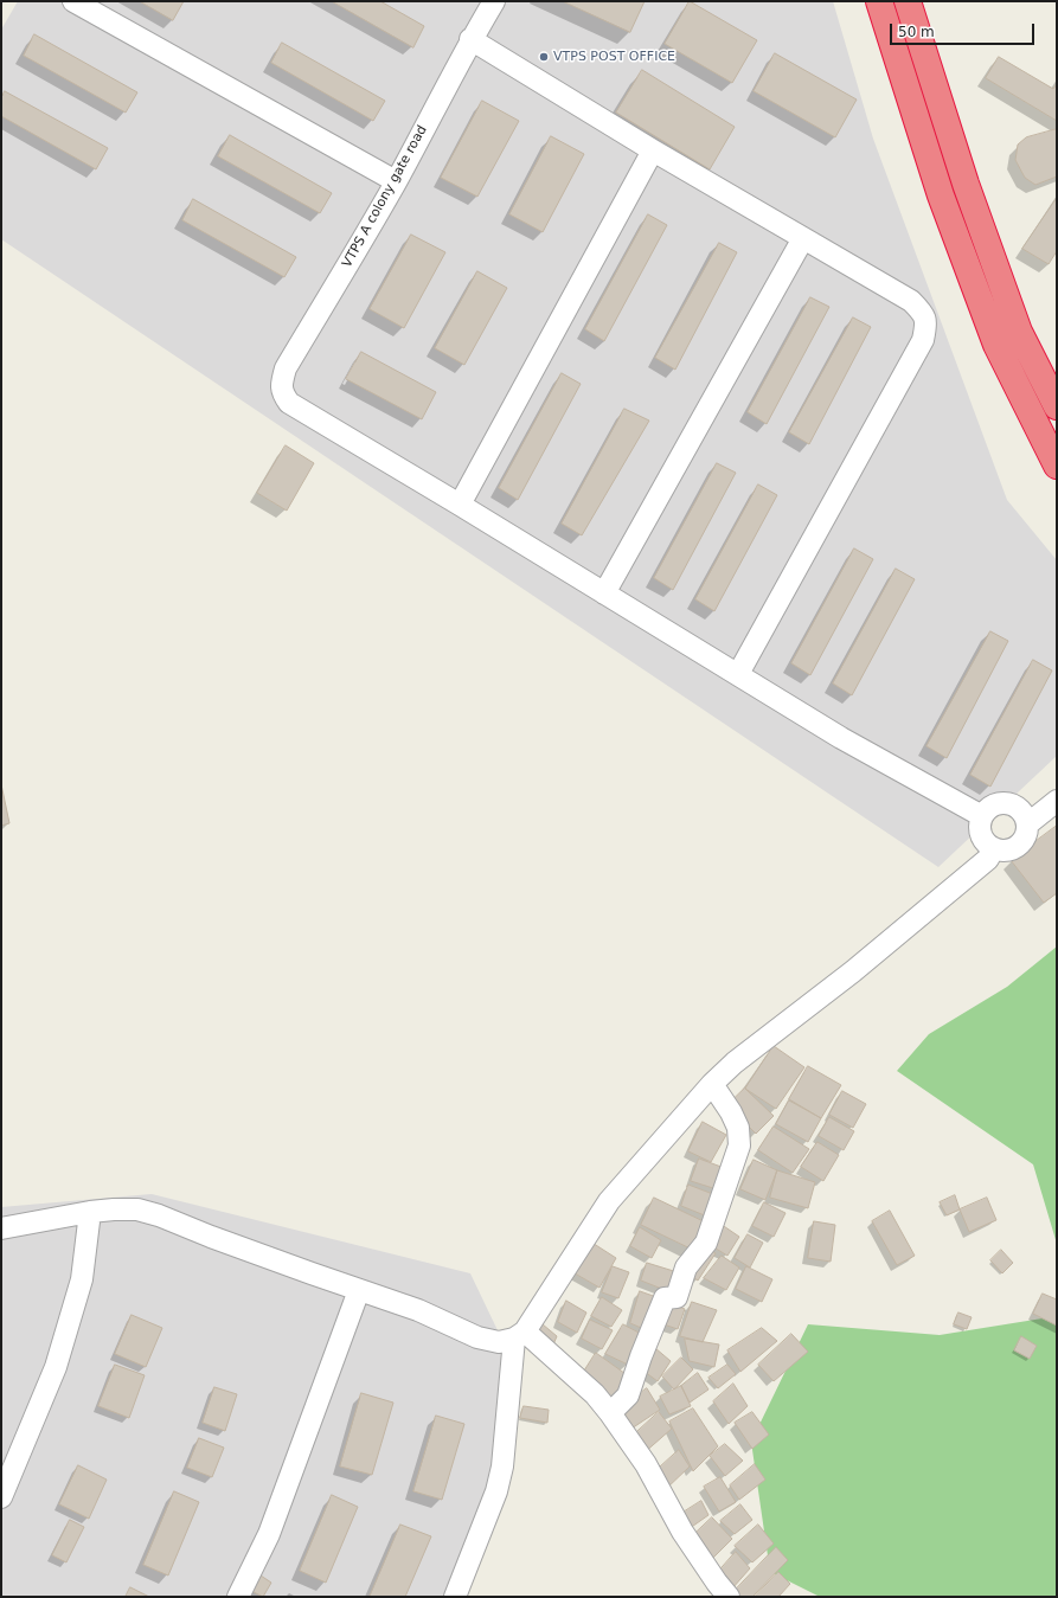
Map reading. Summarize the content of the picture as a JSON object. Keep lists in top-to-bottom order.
{
  "streets": {
    "street": ["VTPS A colony gate road"]
  },
  "places": ["VTPS POST OFFICE"],
  "scale_bar": "50 m"
}
